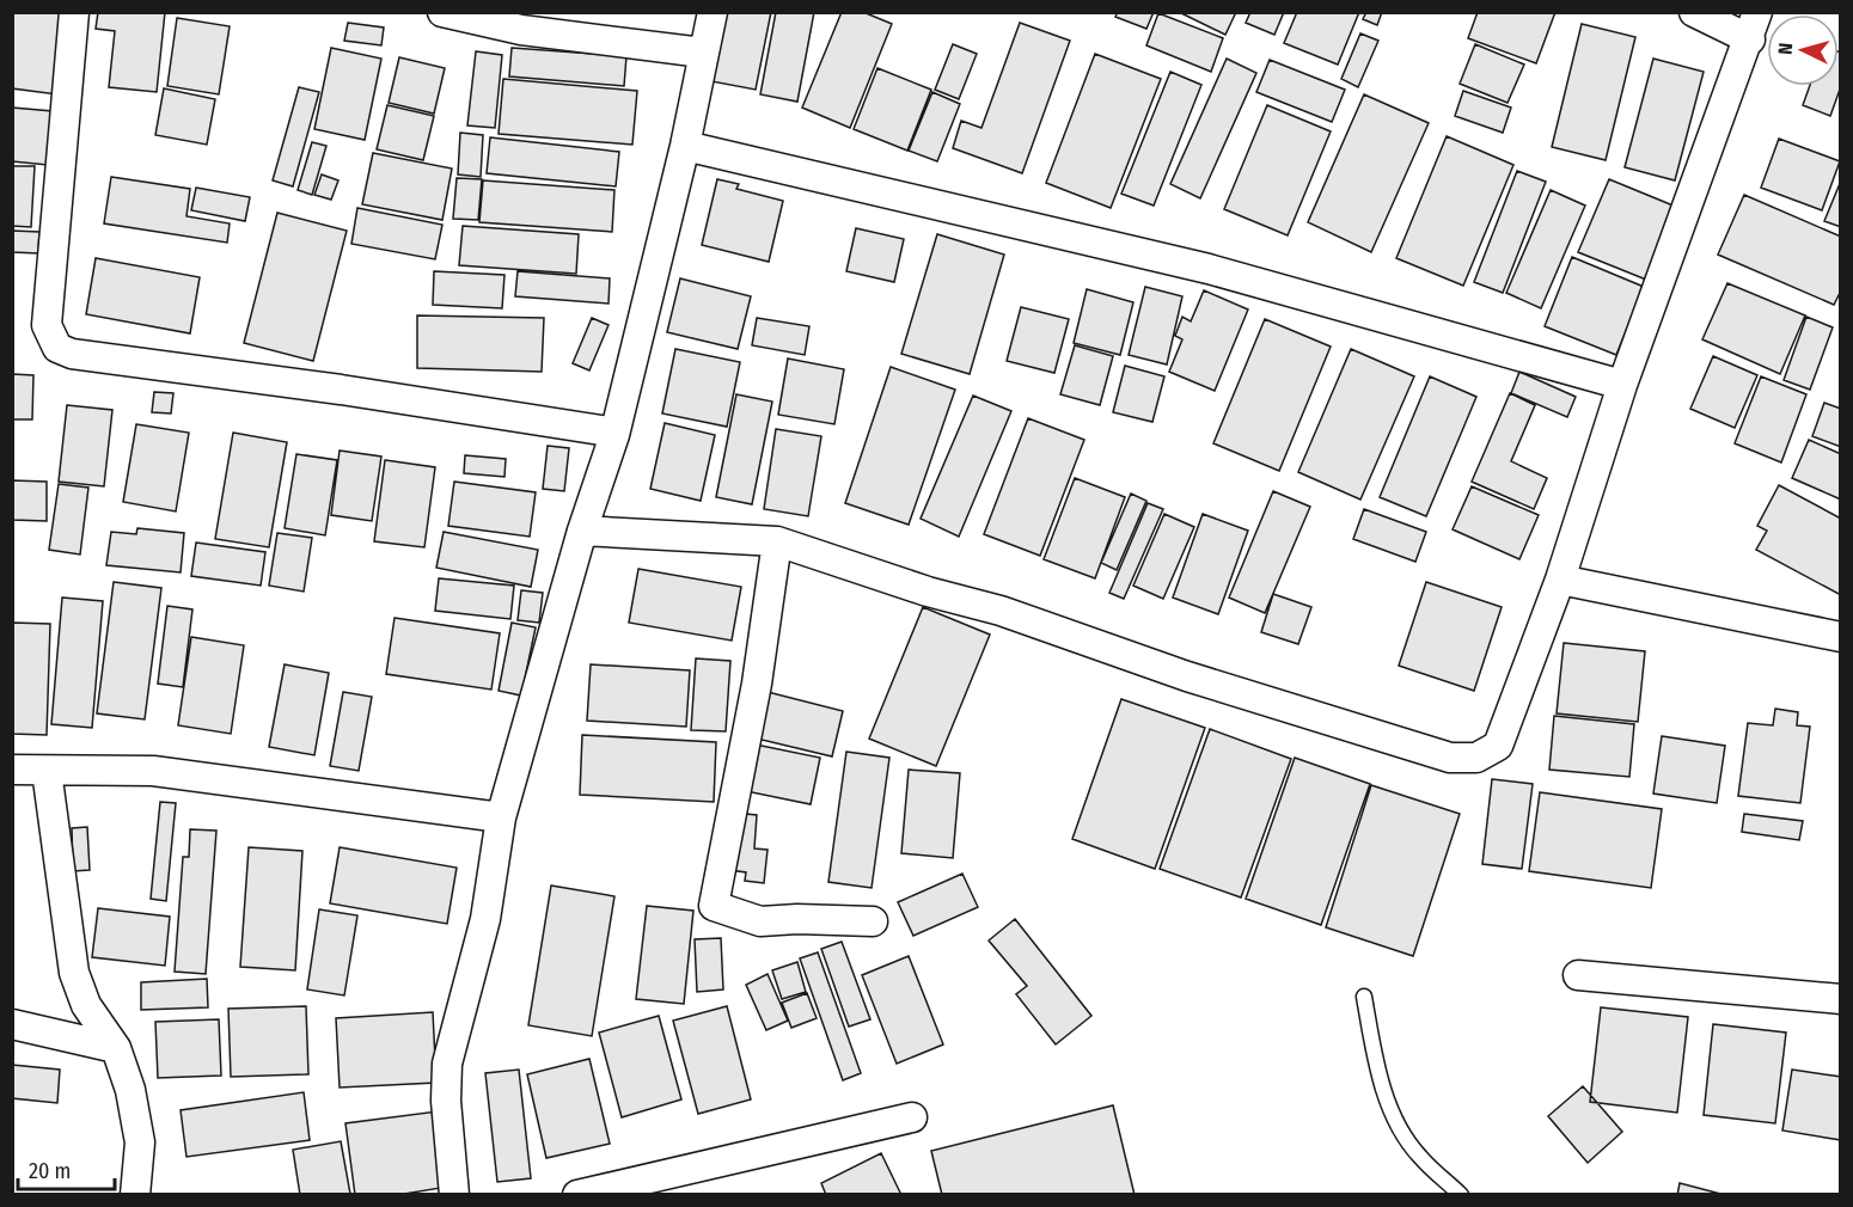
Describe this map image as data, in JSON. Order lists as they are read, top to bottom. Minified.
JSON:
{"scale_bar":"20 m","north":"left"}
